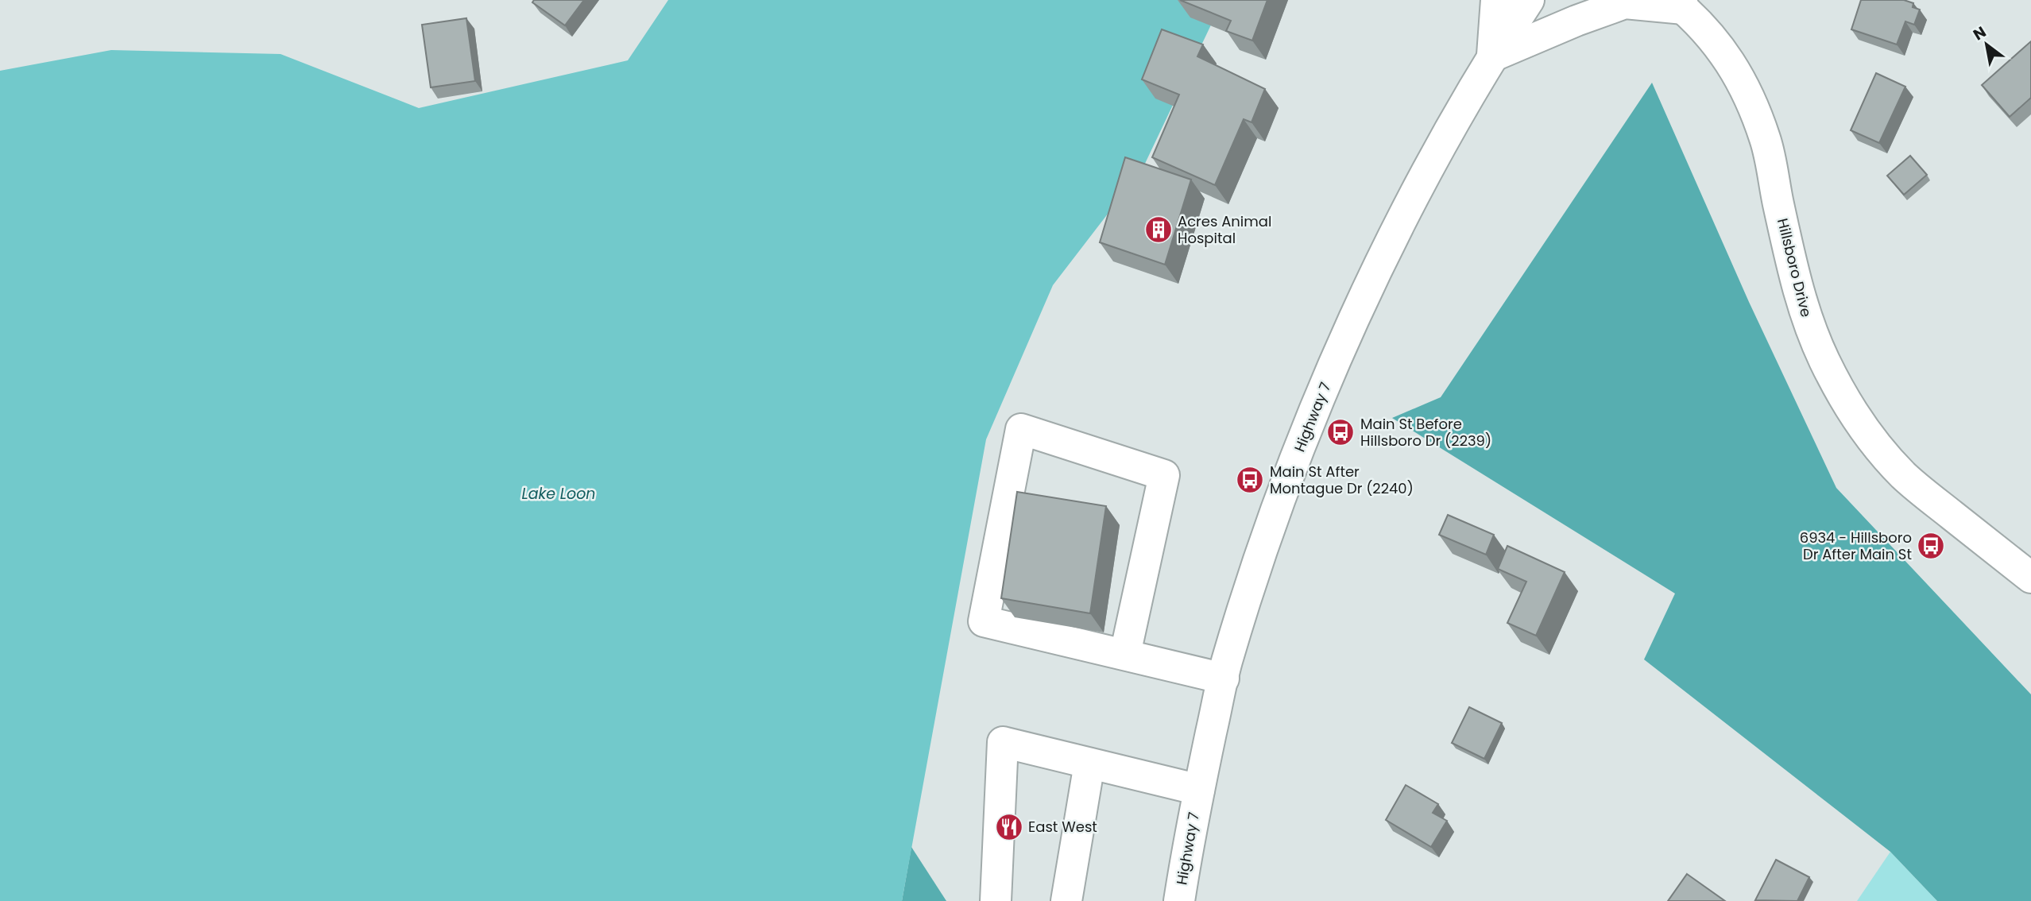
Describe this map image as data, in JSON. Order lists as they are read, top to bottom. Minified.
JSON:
{"streets":{"main road":["Hillsboro Drive","Highway 7"]},"water":["Lake Loon"],"places":{"building":["Acres Animal Hospital"],"bus stop":["Main St Before Hillsboro Dr (2239)","Main St After Montague Dr (2240)","6934 - Hillsboro Dr After Main St"],"restaurant":["East West"]},"north":"top left"}
